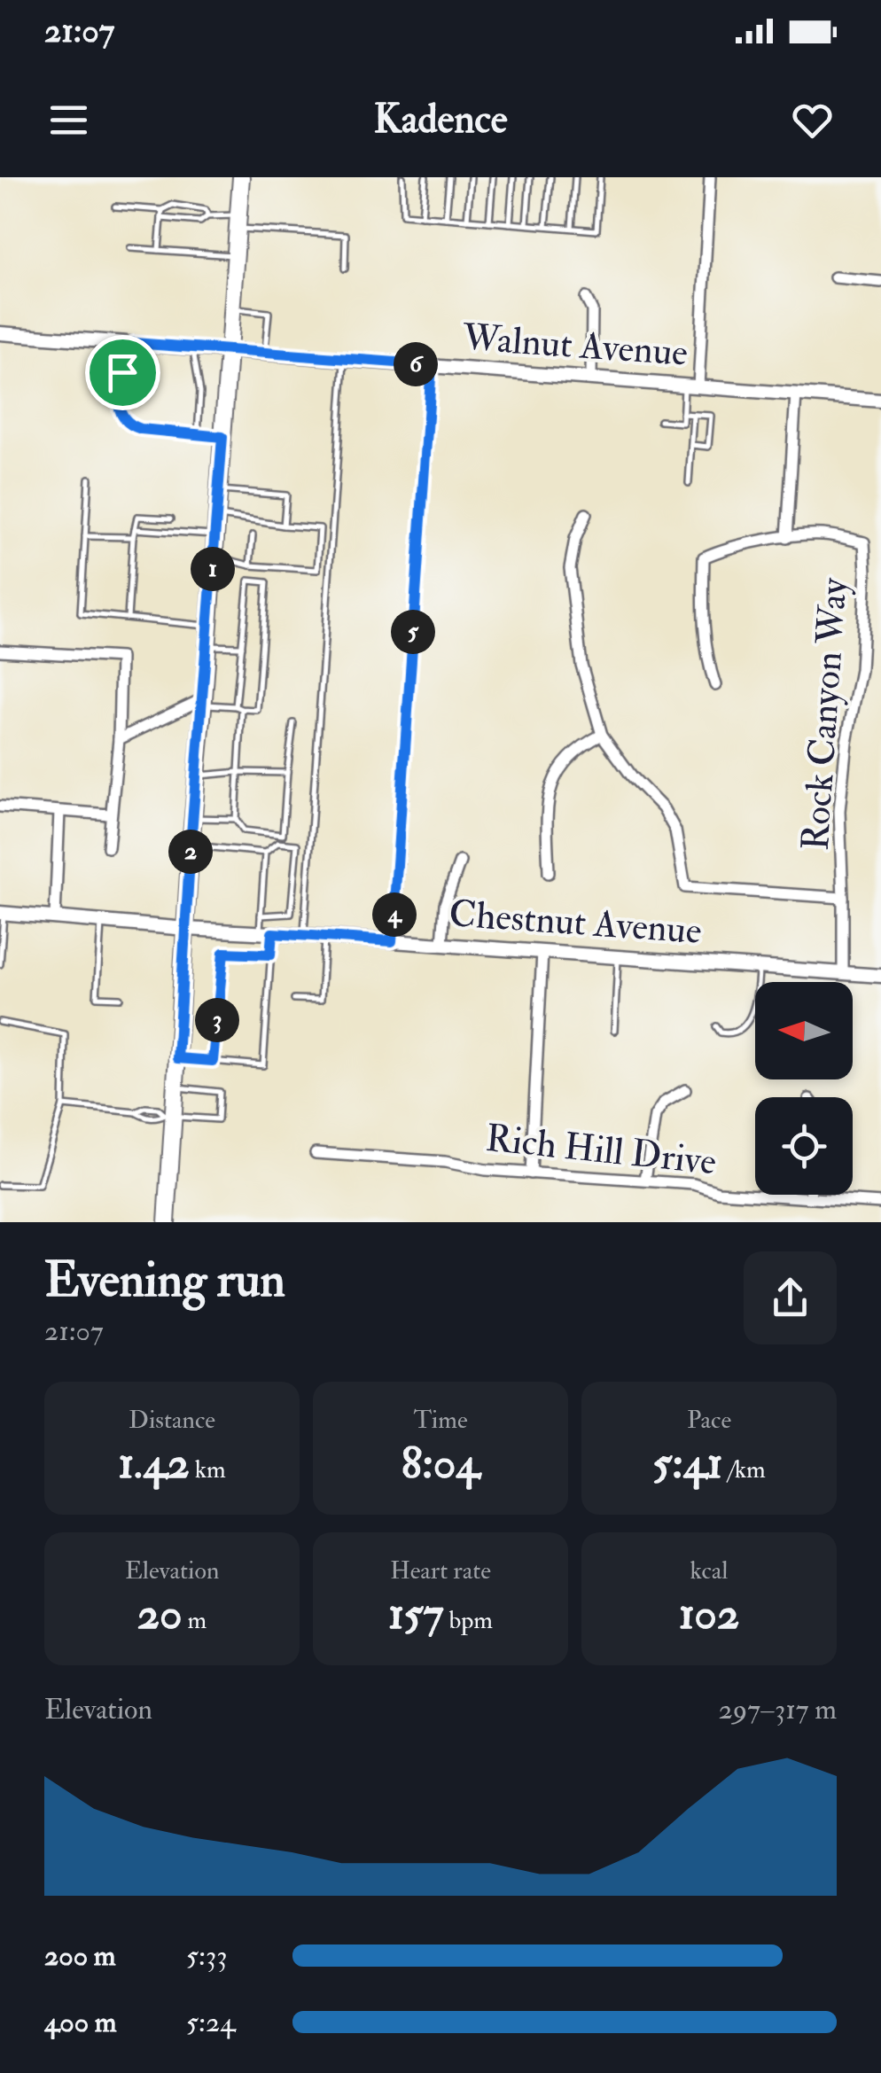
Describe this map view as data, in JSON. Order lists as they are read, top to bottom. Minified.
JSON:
{"streets":{"street":["Walnut Avenue","Rock Canyon Way","Chestnut Avenue","Rich Hill Drive"]},"crossings":[["Rock Canyon Way","Chestnut Avenue"]],"north":"left","page":{"status":"21:07","header":"Kadence","pins":["6","1","5","2","4","3"],"heading":["Evening run","21:07"],"stats":[["Distance","1.42 km"],["Time","8:04"],["Pace","5:41 /km"],["Elevation","20 m"],["Heart rate","157 bpm"],["kcal","102"]],"chart":["Elevation","297–317 m"],"list":[{"name":"200 m","note":"5:33"},{"name":"400 m","note":"5:24"}]}}
